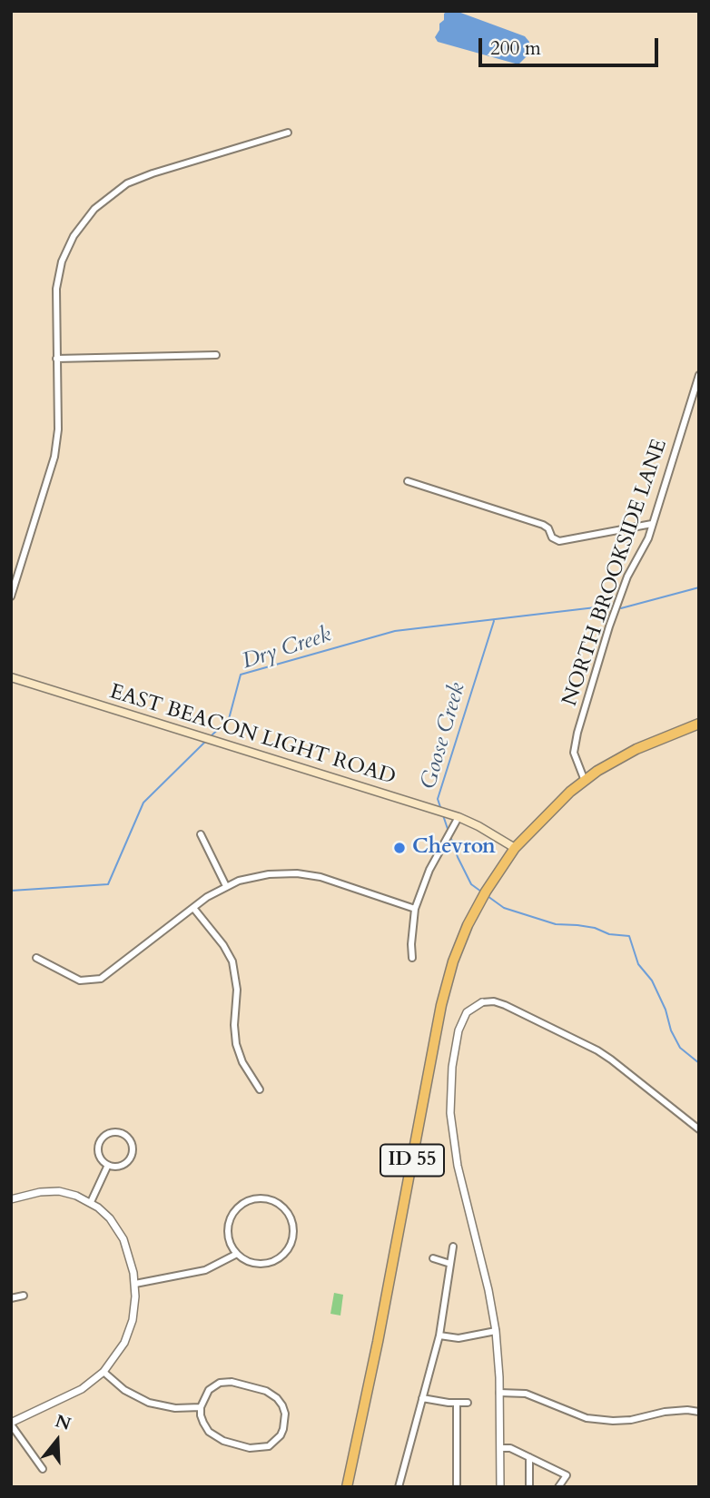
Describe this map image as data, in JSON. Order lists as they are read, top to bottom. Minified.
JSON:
{"streets":{"highway":["ID 55"],"main road":["EAST BEACON LIGHT ROAD"],"street":["NORTH BROOKSIDE LANE"]},"crossings":[["NORTH BROOKSIDE LANE","ID 55"],["EAST BEACON LIGHT ROAD","ID 55"]],"water":["Dry Creek","Goose Creek"],"places":["Chevron"],"scale_bar":"200 m","north":"top"}
